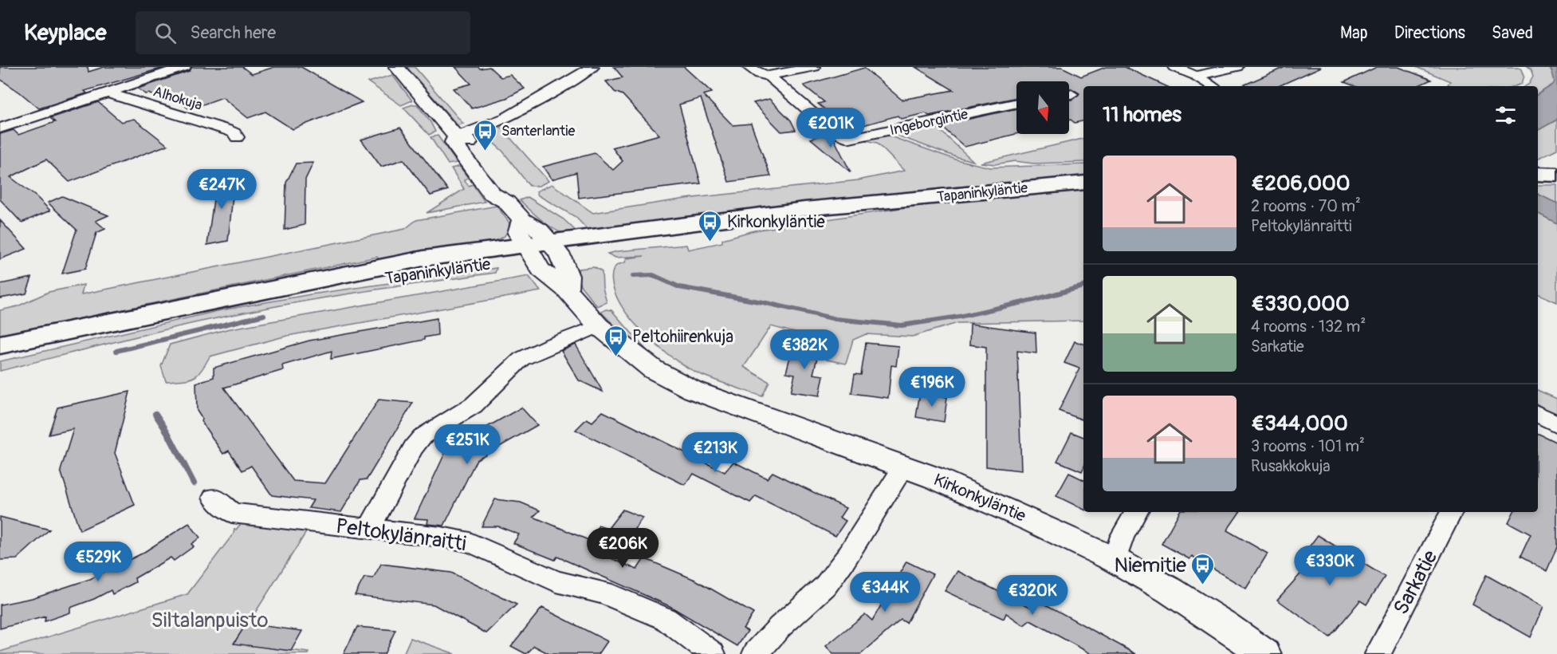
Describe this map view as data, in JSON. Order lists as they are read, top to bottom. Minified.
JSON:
{"streets":{"main road":["Tapaninkyläntie"],"street":["Alhokuja","Ingeborgintie","Kirkonkyläntie","Peltokylänraitti","Sarkatie"]},"crossings":[["Tapaninkyläntie","Kirkonkyläntie"]],"parks":["Siltalanpuisto"],"places":{"bus stop":["Santerlantie","Kirkonkyläntie","Peltohiirenkuja","Niemitie"]},"north":"bottom","page":{"header":"Keyplace","search":"Search here","nav":["Map","Directions","Saved"],"heading":"11 homes","price":["€201K","€247K","€382K","€196K","€251K","€213K","€206K","€529K","€330K","€344K","€320K"],"list":[{"name":"€206,000","note":"2 rooms · 70 m² · Peltokylänraitti"},{"name":"€330,000","note":"4 rooms · 132 m² · Sarkatie"},{"name":"€344,000","note":"3 rooms · 101 m² · Rusakkokuja"}]}}
